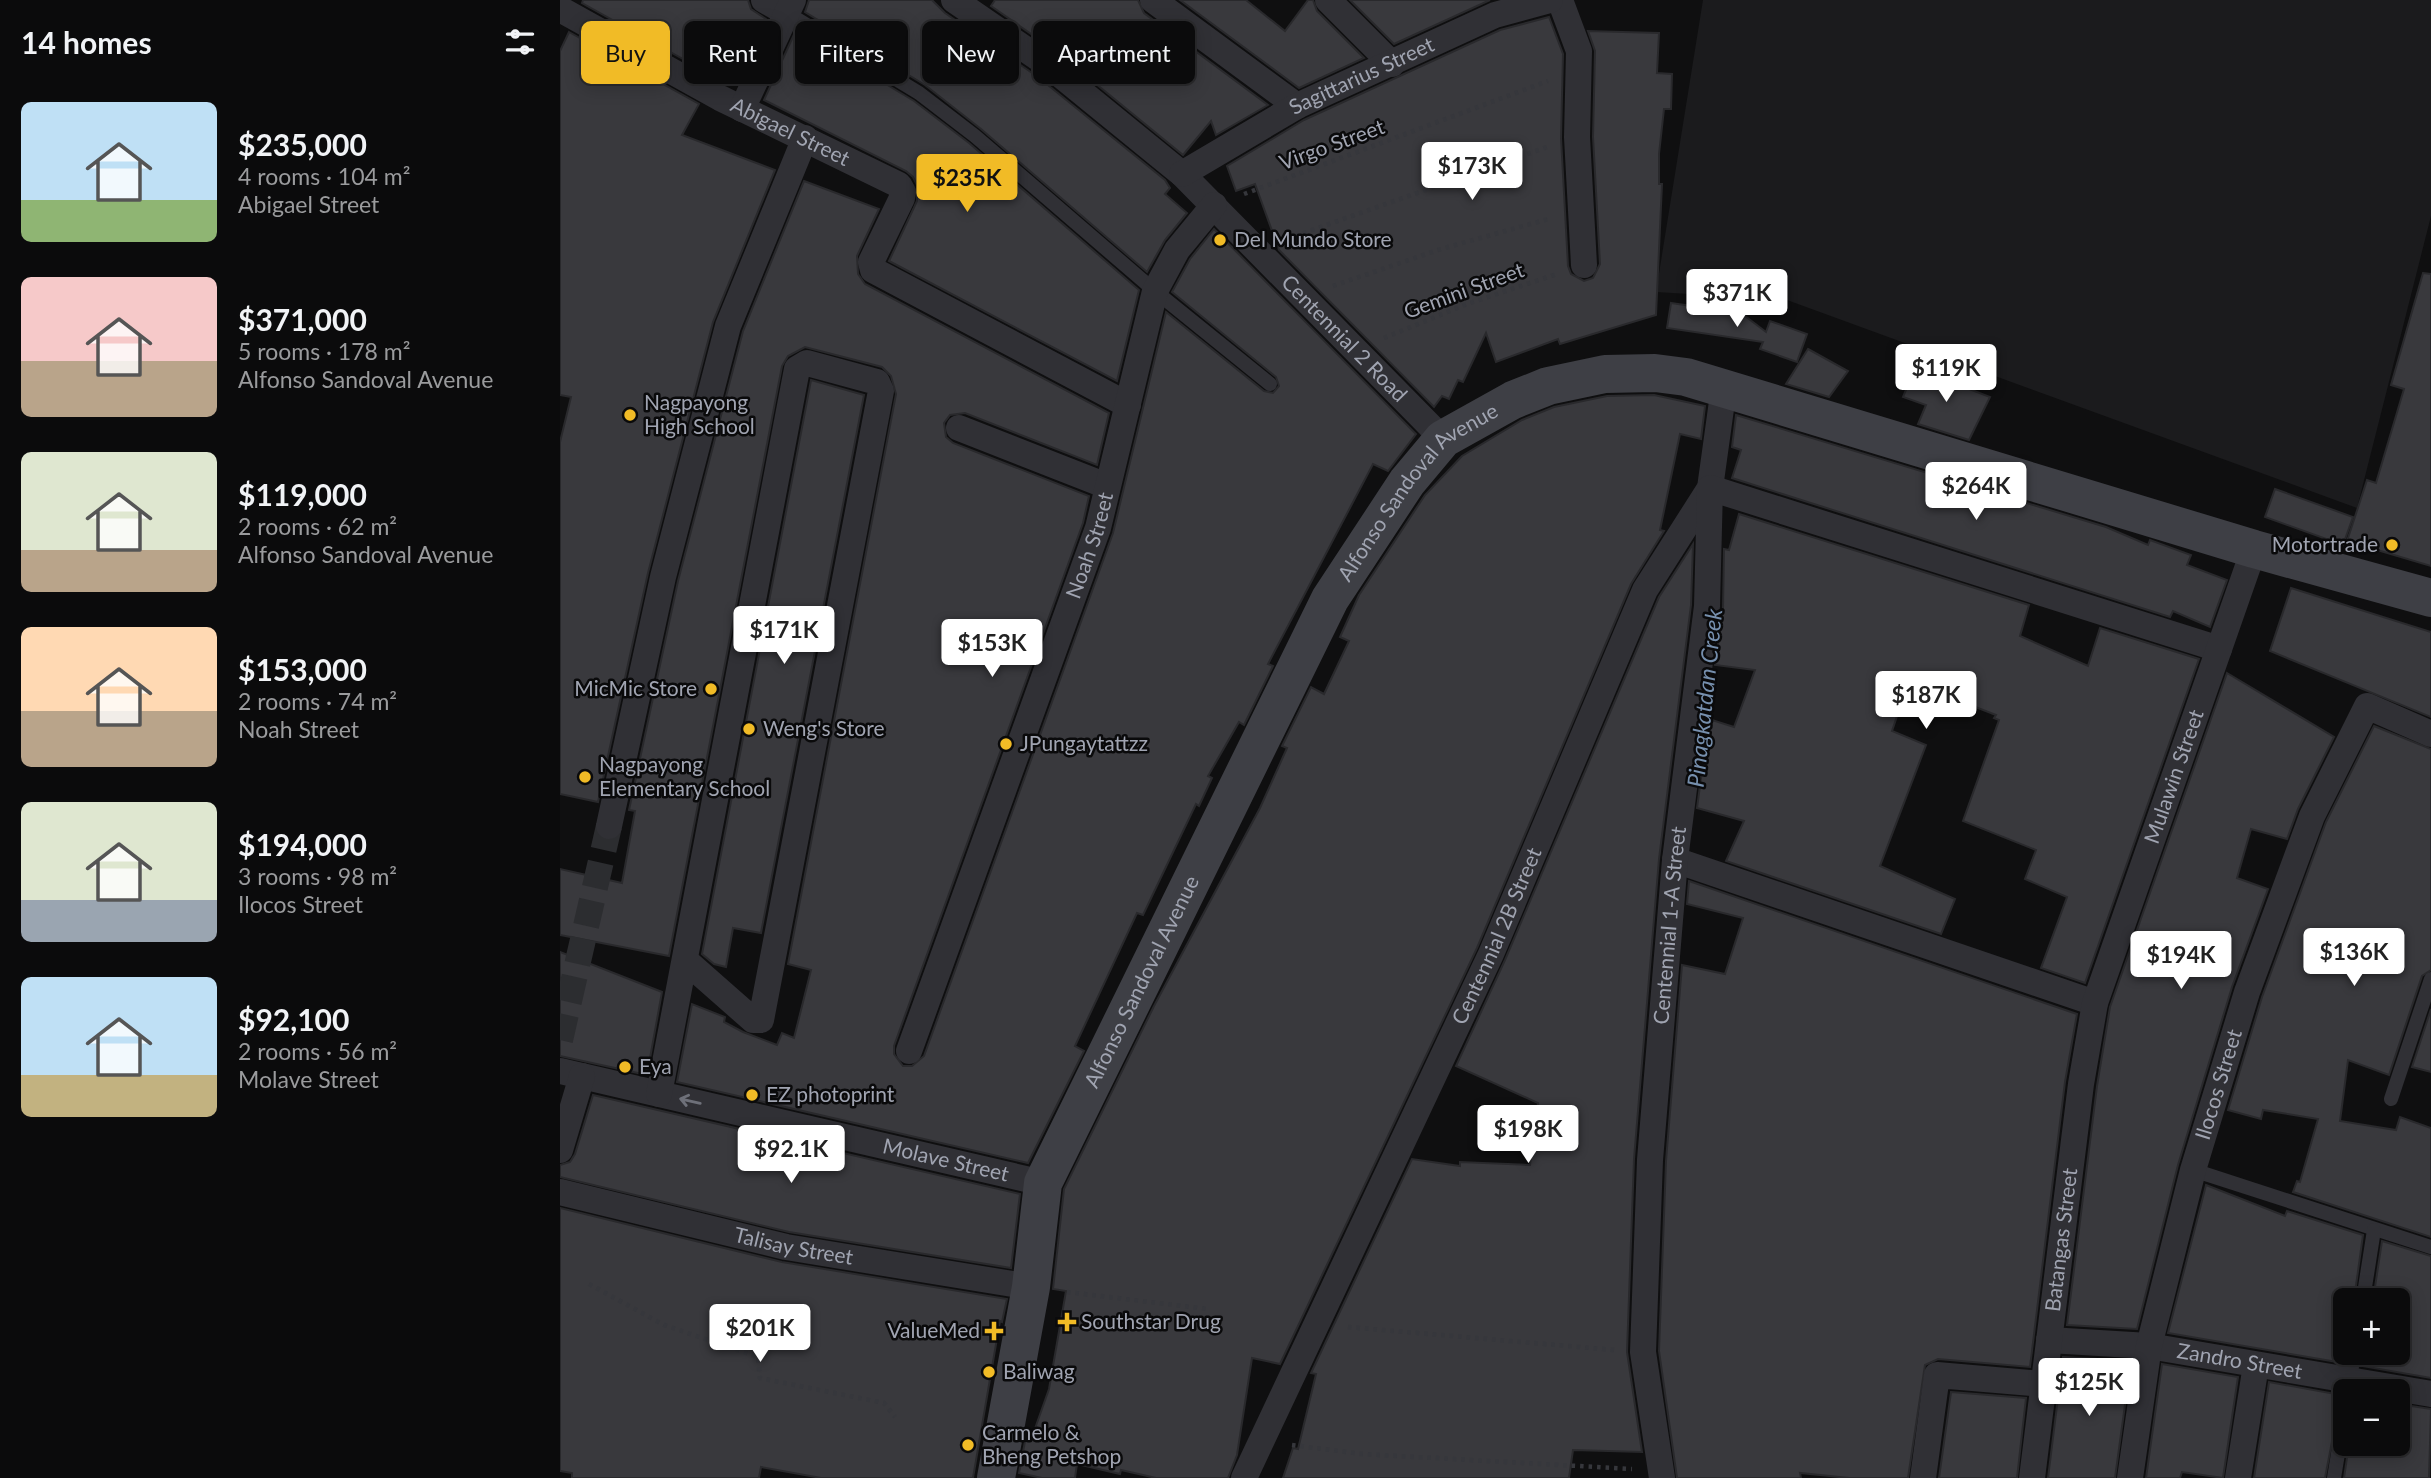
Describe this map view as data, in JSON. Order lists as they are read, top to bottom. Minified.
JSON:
{"streets":{"main road":["Alfonso Sandoval Avenue"],"street":["Sagittarius Street","Abigael Street","Centennial 2 Road","Noah Street","Mulawin Street","Centennial 1-A Street","Centennial 2B Street","Ilocos Street","Molave Street","Batangas Street","Talisay Street","Zandro Street"],"path":["Virgo Street","Gemini Street"]},"crossings":[["Sagittarius Street","Centennial 2 Road"],["Abigael Street","Noah Street"],["Virgo Street","Centennial 2 Road"],["Virgo Street","Noah Street"],["Gemini Street","Centennial 2 Road"],["Centennial 2 Road","Alfonso Sandoval Avenue"],["Centennial 2 Road","Noah Street"],["Alfonso Sandoval Avenue","Mulawin Street"],["Alfonso Sandoval Avenue","Centennial 2B Street"],["Alfonso Sandoval Avenue","Molave Street"],["Alfonso Sandoval Avenue","Talisay Street"],["Mulawin Street","Batangas Street"],["Centennial 1-A Street","Centennial 2B Street"],["Ilocos Street","Zandro Street"],["Batangas Street","Zandro Street"]],"one_way":["Molave Street"],"water":["Pinagkatdan Creek"],"places":{"other":["Del Mundo Store","Nagpayong High School","Motortrade","MicMic Store","Weng's Store","JPungaytattzz","Nagpayong Elementary School","Eya","EZ photoprint","Baliwag","Carmelo & Bheng Petshop"],"health":["Southstar Drug","ValueMed"]},"page":{"heading":"14 homes","chip":["Buy","Rent","Filters","New","Apartment"],"list":[{"name":"$235,000","note":"4 rooms · 104 m² · Abigael Street"},{"name":"$371,000","note":"5 rooms · 178 m² · Alfonso Sandoval Avenue"},{"name":"$119,000","note":"2 rooms · 62 m² · Alfonso Sandoval Avenue"},{"name":"$153,000","note":"2 rooms · 74 m² · Noah Street"},{"name":"$194,000","note":"3 rooms · 98 m² · Ilocos Street"},{"name":"$92,100","note":"2 rooms · 56 m² · Molave Street"}],"price":["$173K","$235K","$371K","$119K","$264K","$171K","$153K","$187K","$136K","$194K","$198K","$92.1K","$201K","$125K"],"map_buttons":["+","−"]}}
